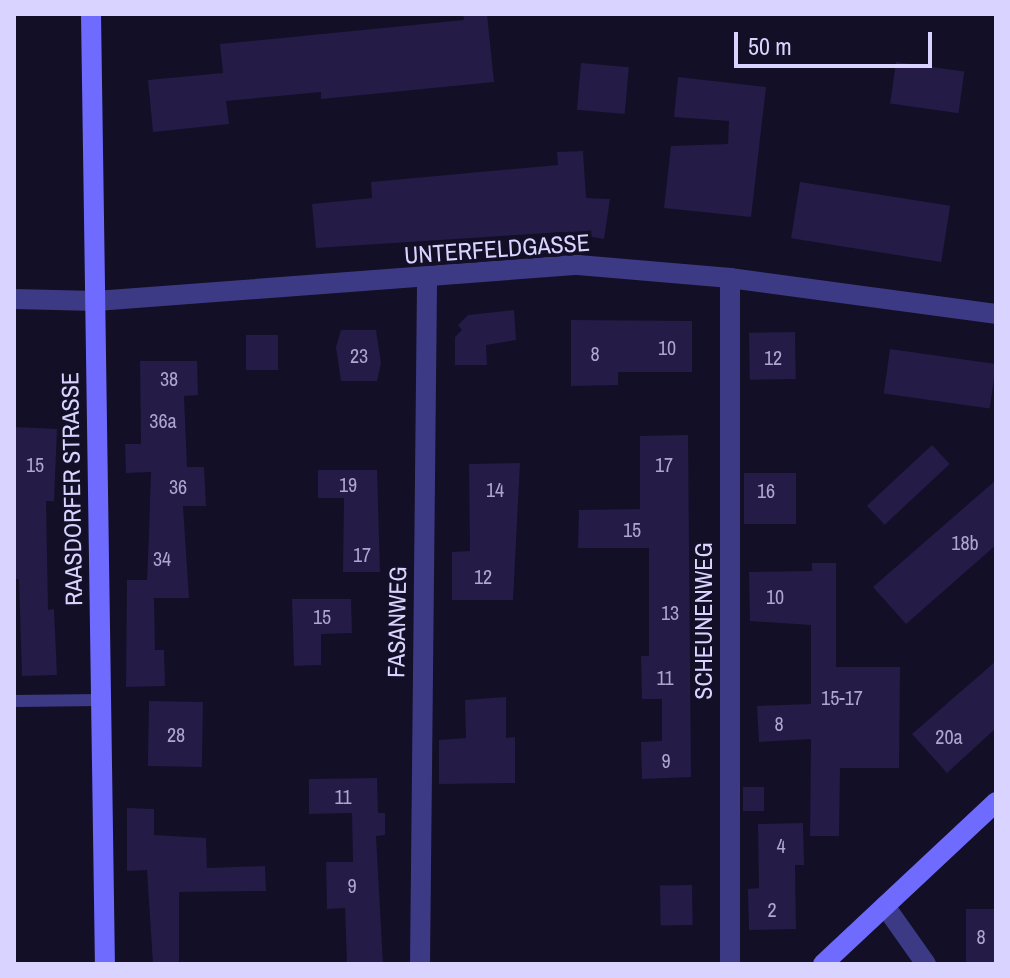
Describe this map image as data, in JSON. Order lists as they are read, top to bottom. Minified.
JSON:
{"streets":{"street":["UNTERFELDGASSE","RAASDORFER STRASSE","SCHEUNENWEG","FASANWEG"]},"crossings":[["UNTERFELDGASSE","RAASDORFER STRASSE"],["UNTERFELDGASSE","SCHEUNENWEG"],["UNTERFELDGASSE","FASANWEG"]],"house_numbers":["10","8","23","12","38","36a","15","17","19","36","14","16","15","18b","17","34","12","10","13","15","11","15-17","8","28","20a","9","11","4","9","2","8"],"scale_bar":"50 m"}
